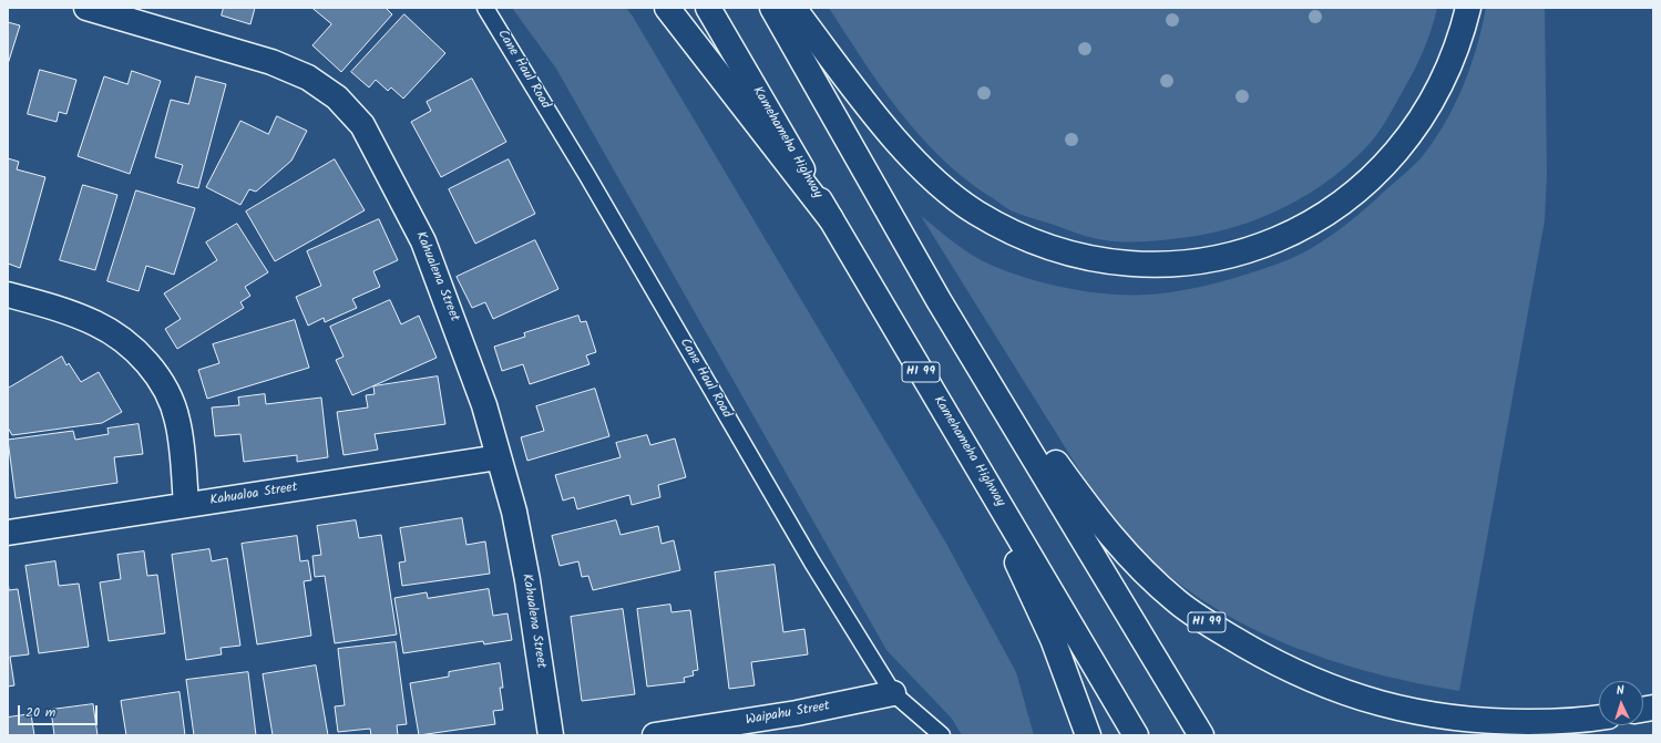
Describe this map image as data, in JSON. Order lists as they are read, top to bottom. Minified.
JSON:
{"streets":{"main road":["Kamehameha Highway","Kahualena Street","HI 99","Kahualoa Street","Waipahu Street"],"lane":["Cane Haul Road"]},"crossings":[["Cane Haul Road","Waipahu Street"],["Kahualena Street","Kahualoa Street"]],"scale_bar":"20 m","north":"top"}
